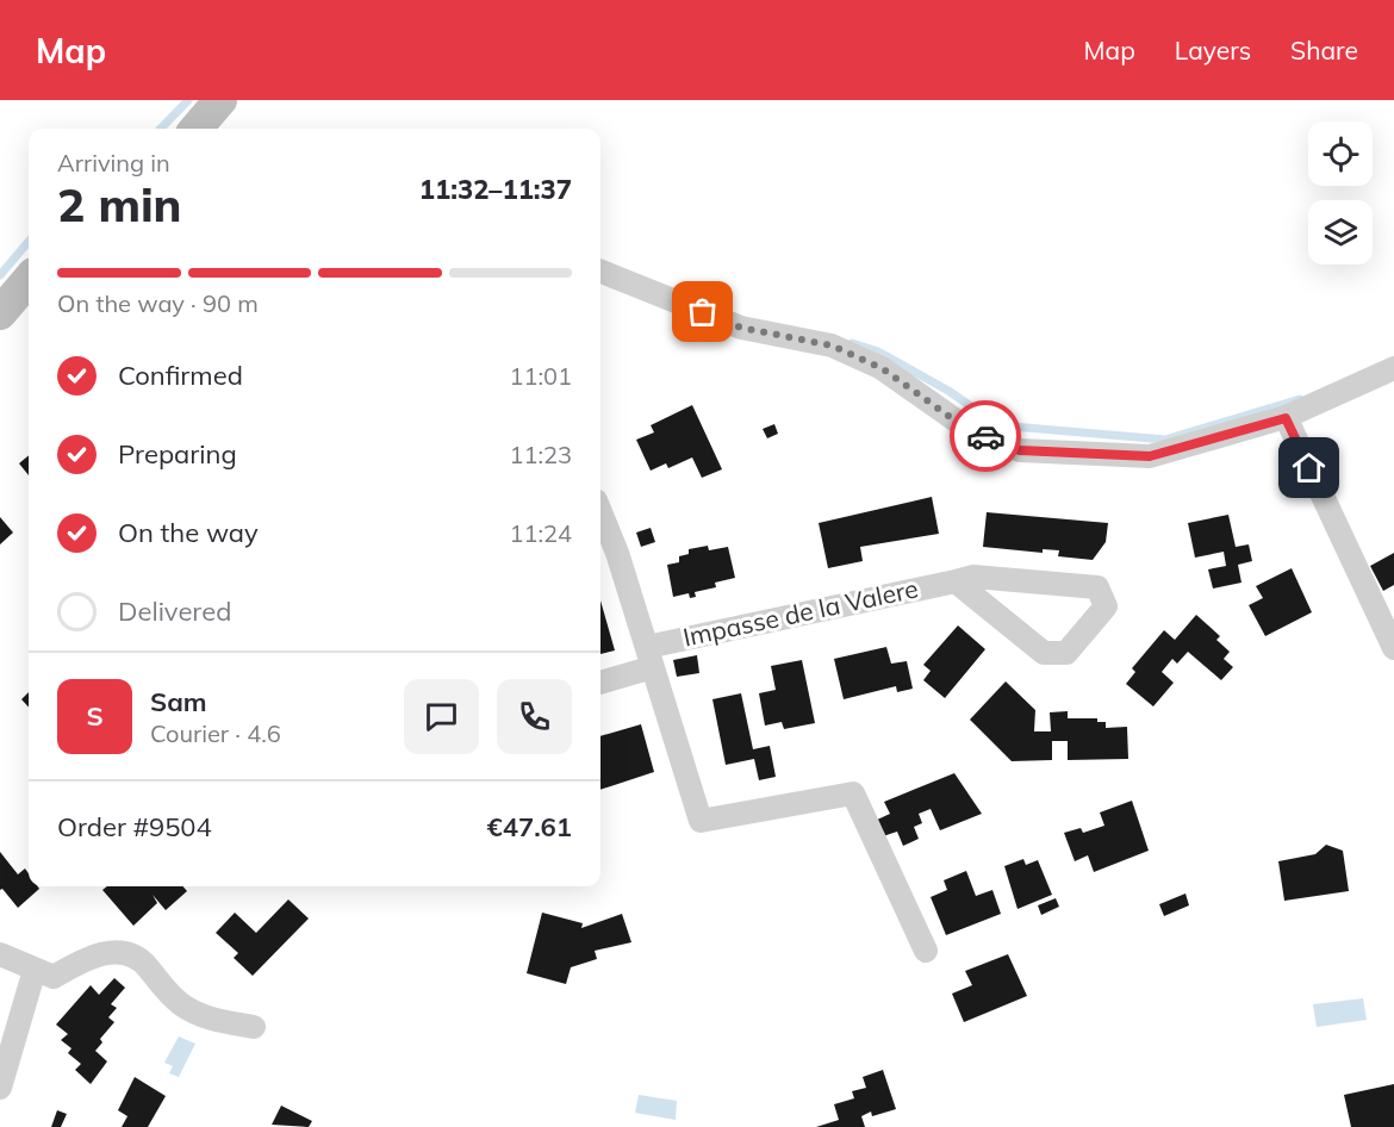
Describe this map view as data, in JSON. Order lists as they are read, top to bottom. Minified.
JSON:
{"streets":{"street":["Impasse de la Valere"]},"page":{"header":"Map","nav":["Map","Layers","Share"],"heading":["2 min","Arriving in","11:32–11:37"],"panel":["Sam","Courier · 4.6","Order #9504","€47.61"],"bar":"On the way · 90 m","list":[["Confirmed","11:01"],["Preparing","11:23"],["On the way","11:24"],"Delivered"],"round":"S"}}
